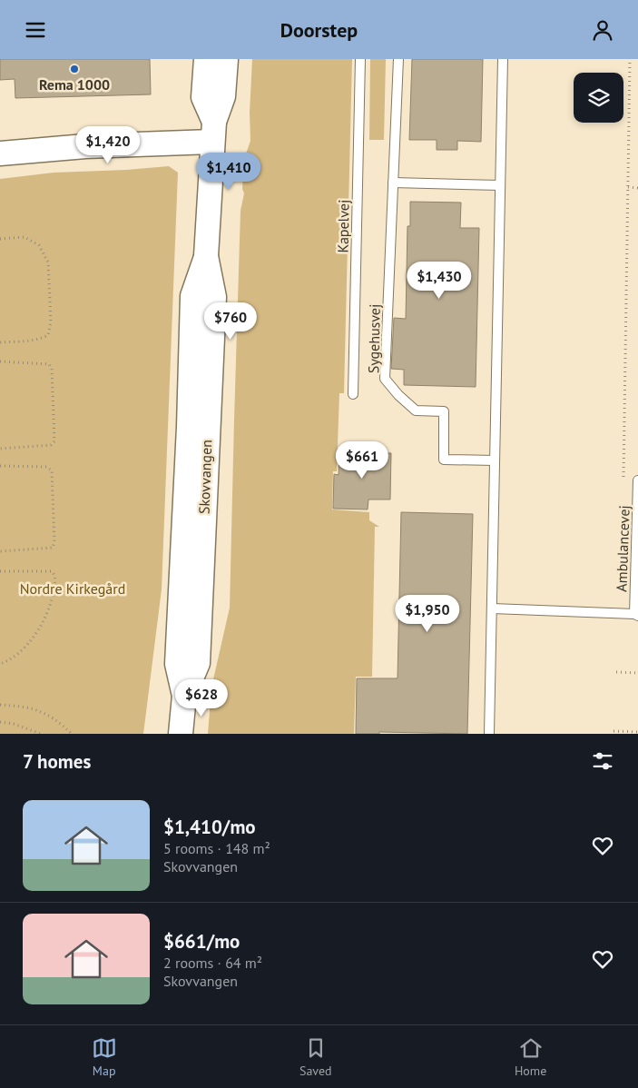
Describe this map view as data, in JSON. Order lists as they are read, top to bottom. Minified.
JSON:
{"streets":{"street":["Skovvangen"],"lane":["Kapelvej","Sygehusvej","Ambulancevej"]},"parks":["Nordre Kirkegård"],"places":["Rema 1000"],"page":{"header":"Doorstep","price":["$1,420","$1,410","$1,430","$760","$661","$1,950","$628"],"heading":"7 homes","list":[{"name":"$1,410/mo","note":"5 rooms · 148 m² · Skovvangen"},{"name":"$661/mo","note":"2 rooms · 64 m² · Skovvangen"}],"tabs":["Map","Saved","Home"]}}
